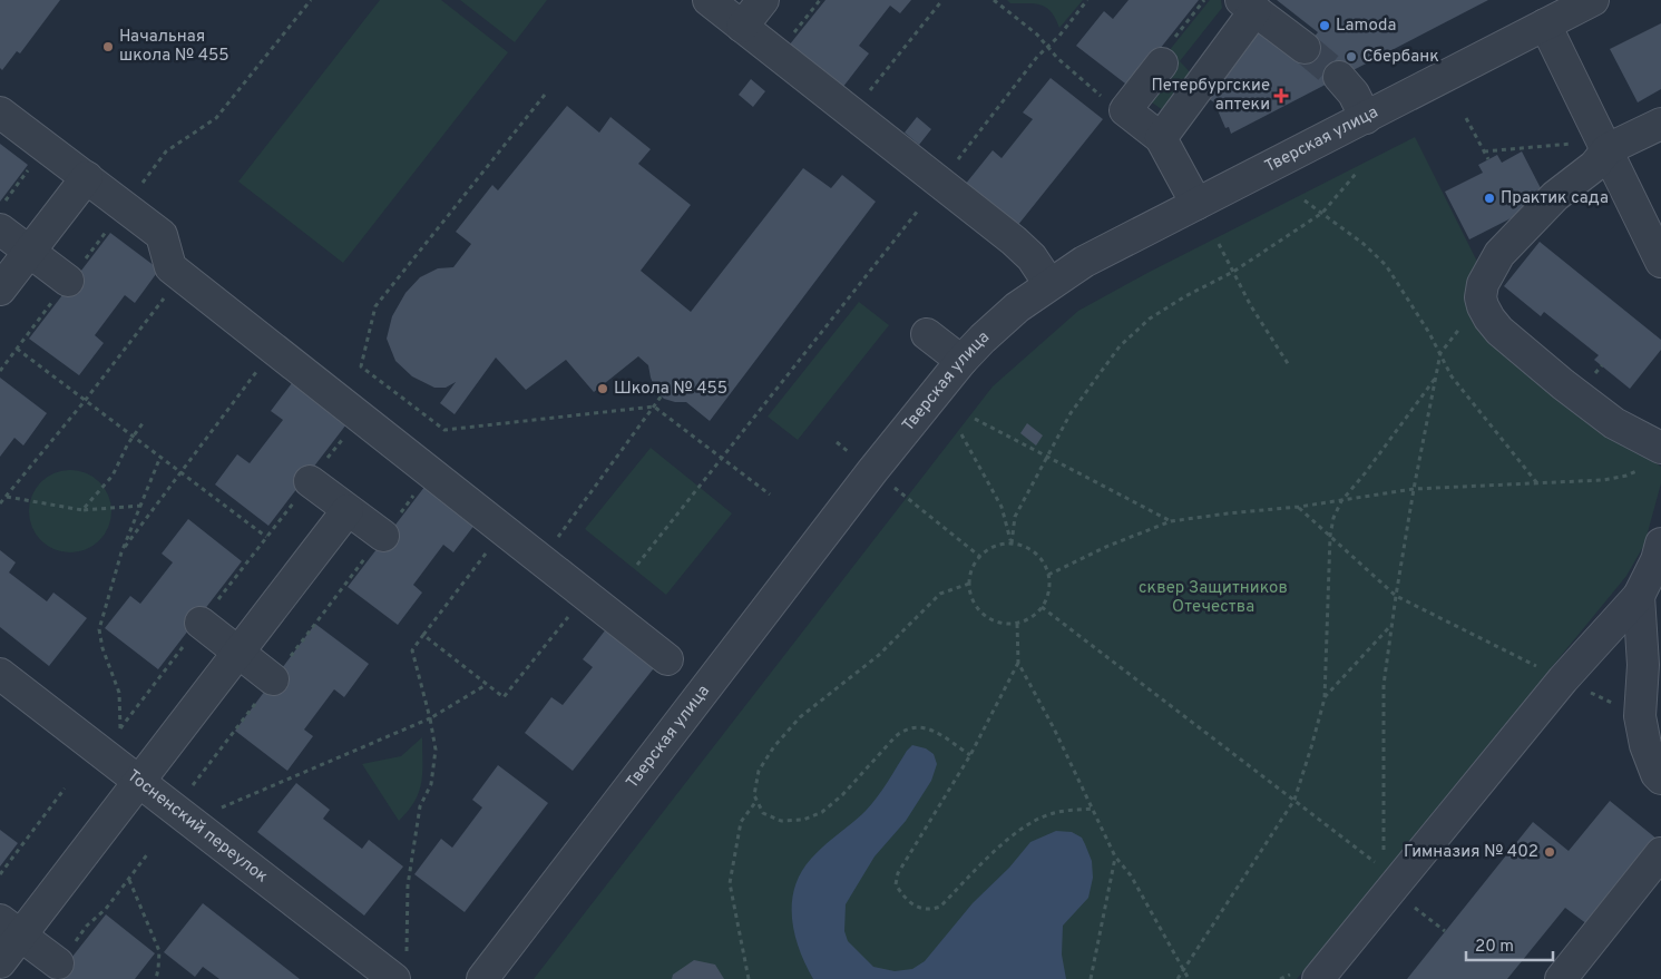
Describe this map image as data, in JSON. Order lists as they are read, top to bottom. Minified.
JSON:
{"streets":{"street":["Тверская улица","Тосненский переулок"]},"parks":["сквер Защитников Отечества"],"places":{"other":["Lamoda","Начальная школа № 455","Сбербанк","Практик сада","Школа № 455","Гимназия № 402"],"health":["Петербургские аптеки"]},"scale_bar":"20 m"}
